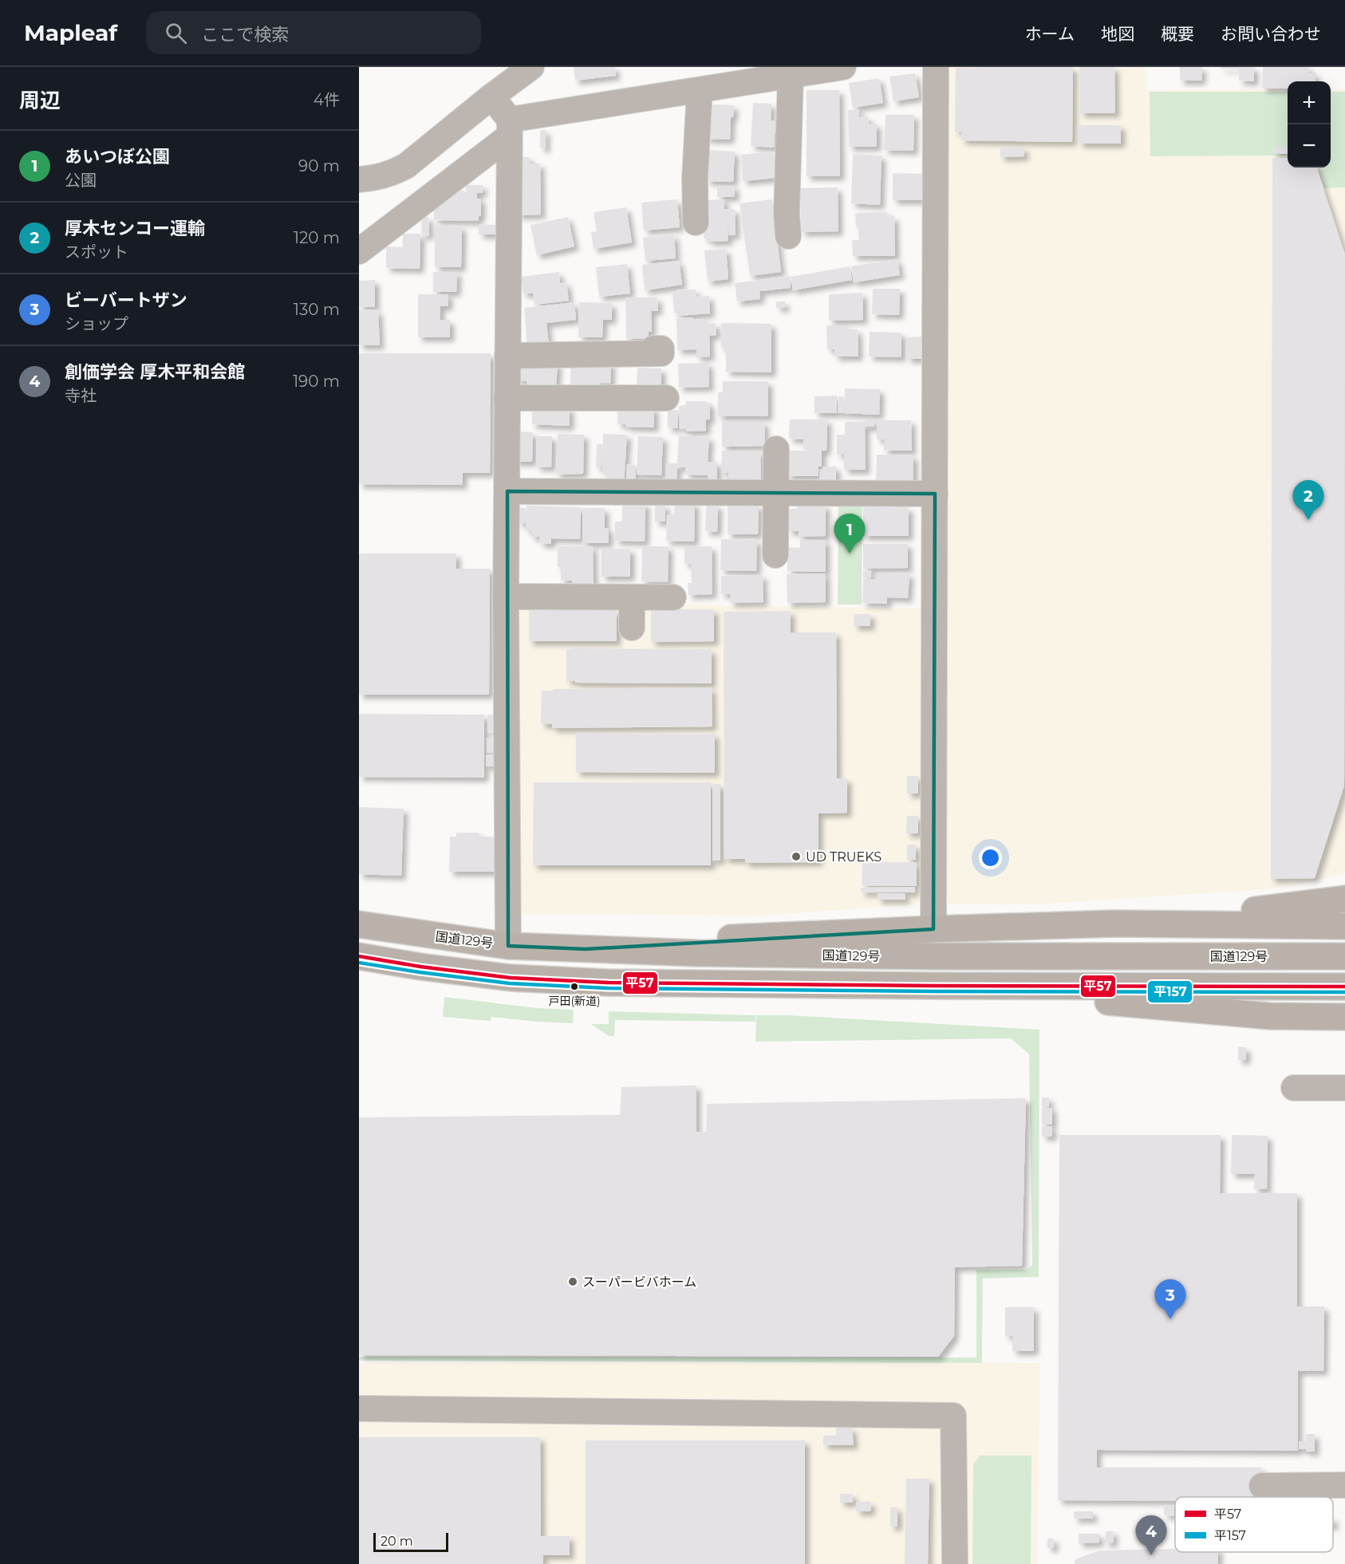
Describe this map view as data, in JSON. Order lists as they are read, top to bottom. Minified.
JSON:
{"streets":{"highway":["国道129号"]},"places":["UD TRUEKS","戸田(新道)","スーパービバホーム"],"lines":["transit line 平57","transit line 平157"],"legend":["平57","平157"],"scale_bar":"20 m","page":{"header":"Mapleaf","search":"ここで検索","nav":["ホーム","地図","概要","お問い合わせ"],"heading":["周辺","4件"],"map_buttons":["+","−"],"list":[{"mark":"1","name":"あいつぼ公園","note":"公園","value":"90 m"},{"mark":"2","name":"厚木センコー運輸","note":"スポット","value":"120 m"},{"mark":"3","name":"ビーバートザン","note":"ショップ","value":"130 m"},{"mark":"4","name":"創価学会 厚木平和会館","note":"寺社","value":"190 m"}],"pins":["2","1","3","4"],"scale":"20 m"}}
